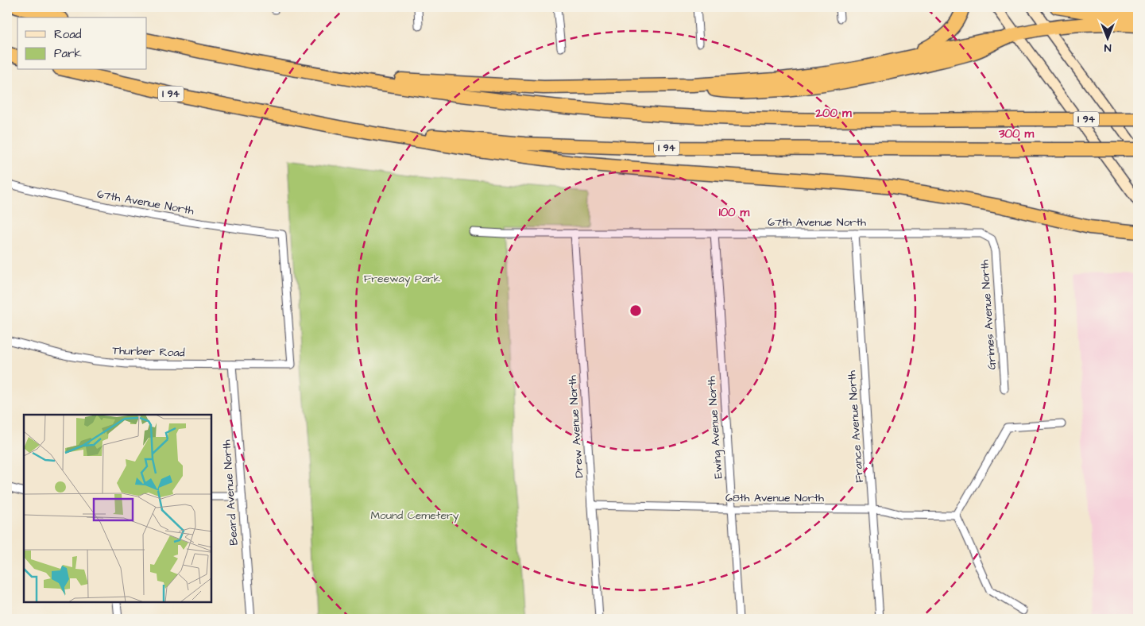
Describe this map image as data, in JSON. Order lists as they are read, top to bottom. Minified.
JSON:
{"streets":{"highway":["I 94"],"street":["67th Avenue North","Grimes Avenue North","Thurber Road","Drew Avenue North","France Avenue North","Ewing Avenue North","Beard Avenue North","68th Avenue North"]},"crossings":[["67th Avenue North","Grimes Avenue North"],["67th Avenue North","Thurber Road"],["67th Avenue North","Drew Avenue North"],["67th Avenue North","France Avenue North"],["67th Avenue North","Ewing Avenue North"],["Thurber Road","Beard Avenue North"],["Drew Avenue North","68th Avenue North"],["France Avenue North","68th Avenue North"],["Ewing Avenue North","68th Avenue North"]],"parks":["Freeway Park","Mound Cemetery"],"legend":["Road","Park"],"north":"bottom","rings":["200 m","300 m","100 m"]}
